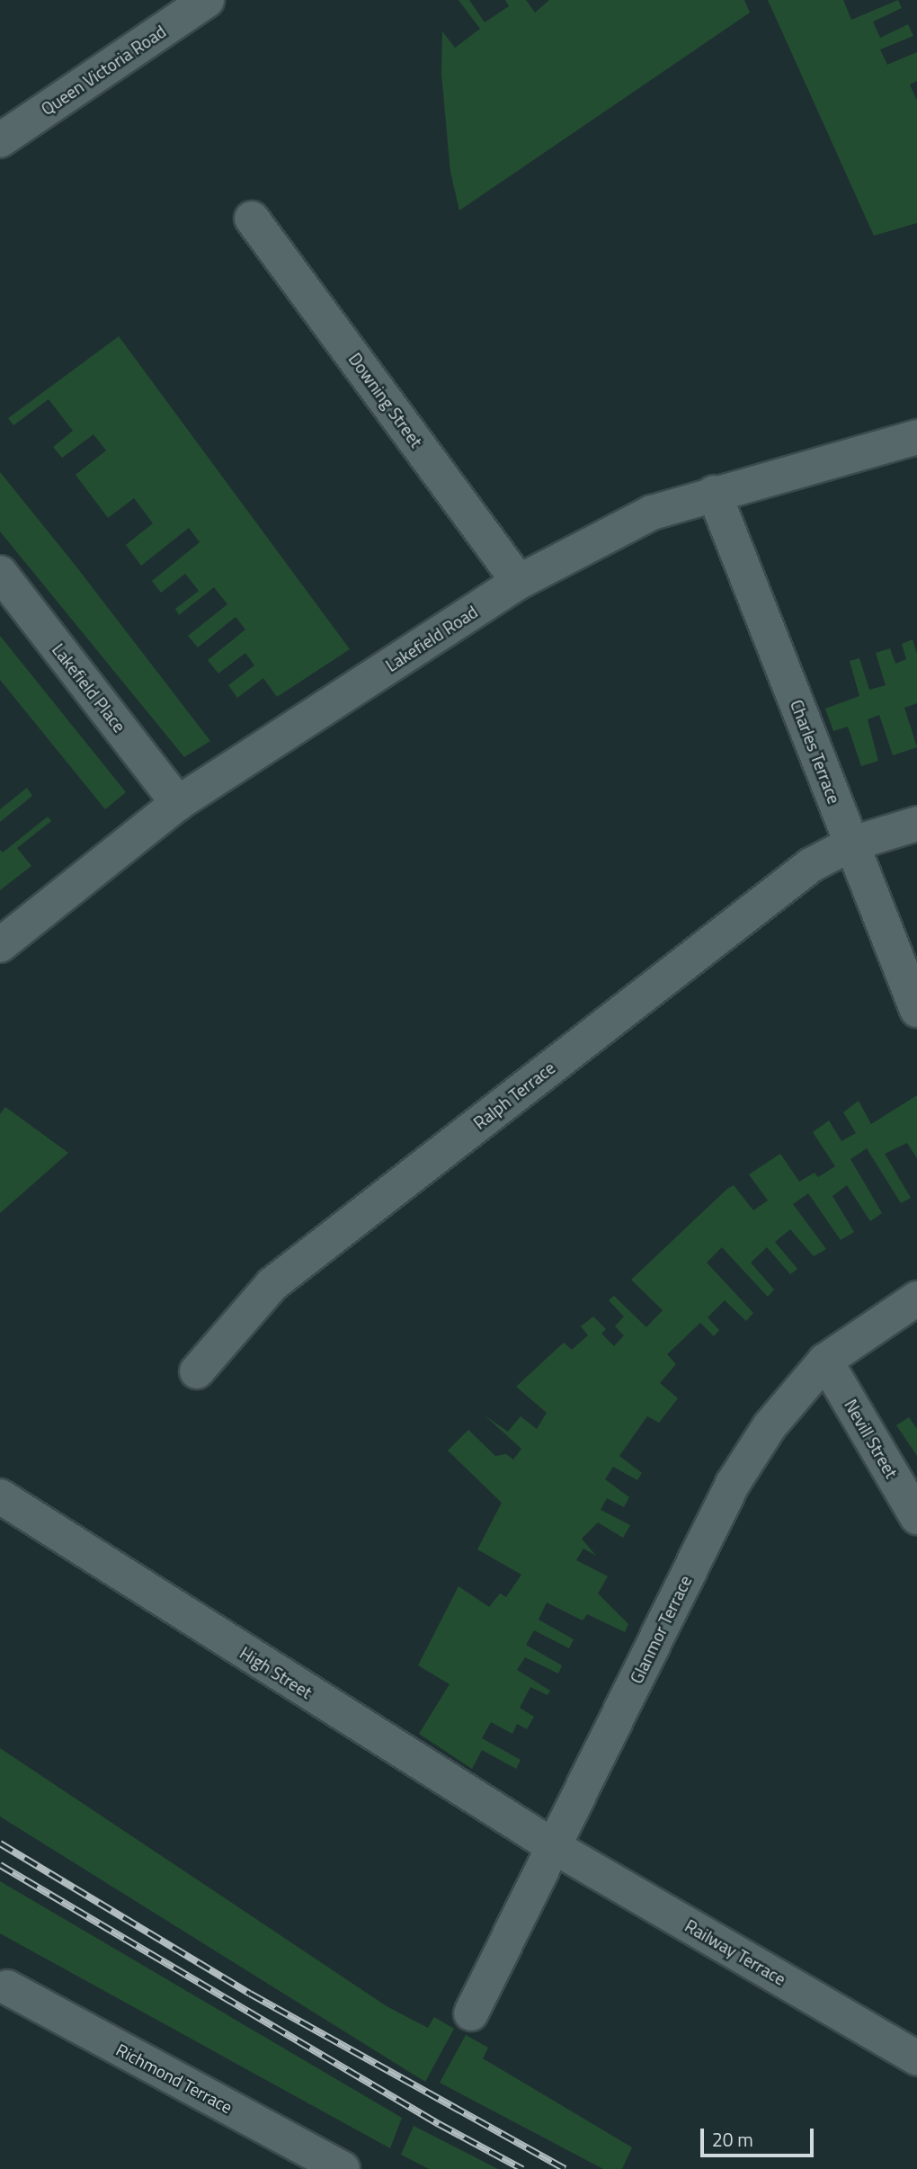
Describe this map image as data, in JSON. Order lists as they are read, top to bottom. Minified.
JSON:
{"streets":{"street":["Queen Victoria Road","Downing Street","Lakefield Road","Lakefield Place","Charles Terrace","Ralph Terrace","Nevill Street","Glanmor Terrace","High Street","Railway Terrace","Richmond Terrace"]},"crossings":[["Downing Street","Lakefield Road"],["Lakefield Road","Lakefield Place"],["Lakefield Road","Charles Terrace"],["Charles Terrace","Ralph Terrace"],["Nevill Street","Glanmor Terrace"],["Glanmor Terrace","High Street"],["Glanmor Terrace","Railway Terrace"],["High Street","Railway Terrace"]],"scale_bar":"20 m"}
